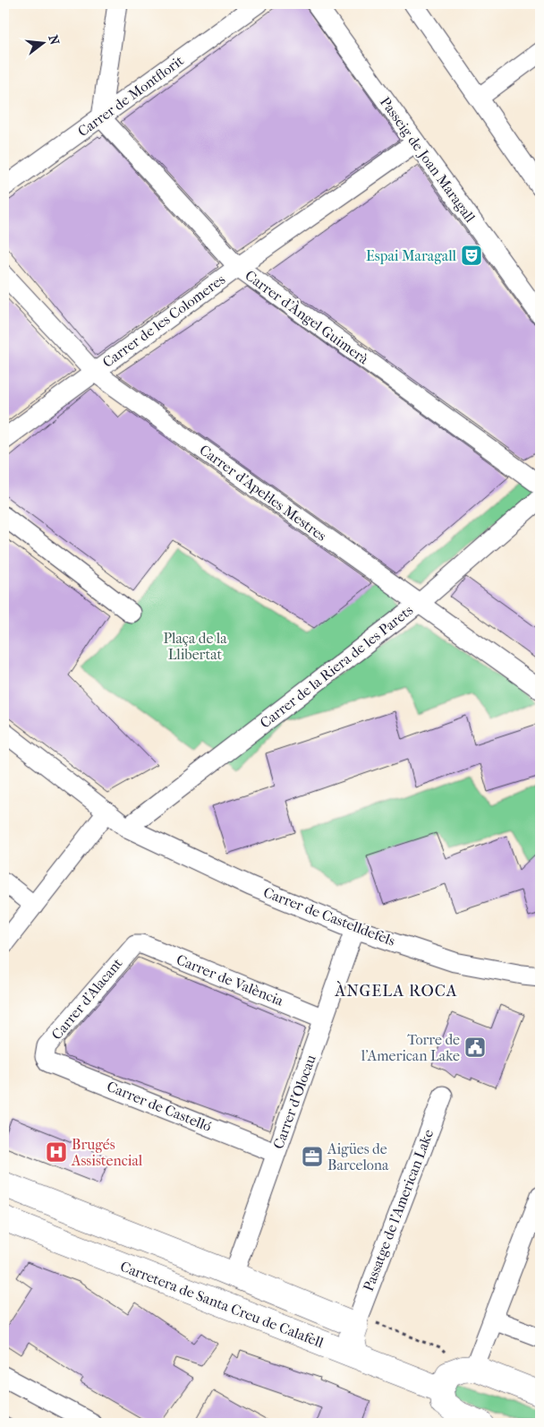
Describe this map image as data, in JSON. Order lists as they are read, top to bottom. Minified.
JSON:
{"streets":{"street":["Carrer de Montflorit","Passeig de Joan Maragall","Carrer d'Àngel Guimerà","Carrer de les Colomeres","Carrer d'Apel·les Mestres","Carrer de la Riera de les Parets","Carrer de Castelldefels","Carrer de València","Carrer d'Alacant","Carrer d'Olocau","Carrer de Castelló","Passatge de l'American Lake","Carretera de Santa Creu de Calafell"]},"crossings":[["Carrer de Montflorit","Carrer d'Àngel Guimerà"],["Passeig de Joan Maragall","Carrer de les Colomeres"],["Carrer d'Àngel Guimerà","Carrer de les Colomeres"],["Carrer de les Colomeres","Carrer d'Apel·les Mestres"],["Carrer d'Apel·les Mestres","Carrer de la Riera de les Parets"],["Carrer de la Riera de les Parets","Carrer de Castelldefels"],["Carrer de Castelldefels","Carrer d'Olocau"],["Carrer de València","Carrer d'Alacant"],["Carrer de València","Carrer d'Olocau"],["Carrer d'Alacant","Carrer de Castelló"],["Carrer d'Olocau","Carrer de Castelló"]],"districts":["ÀNGELA ROCA"],"parks":["Plaça de la Llibertat"],"places":{"theatre":["Espai Maragall"],"public building":["Torre de l'American Lake"],"hospital":["Brugés Assistencial"],"office":["Aigües de Barcelona"]},"north":"right"}
